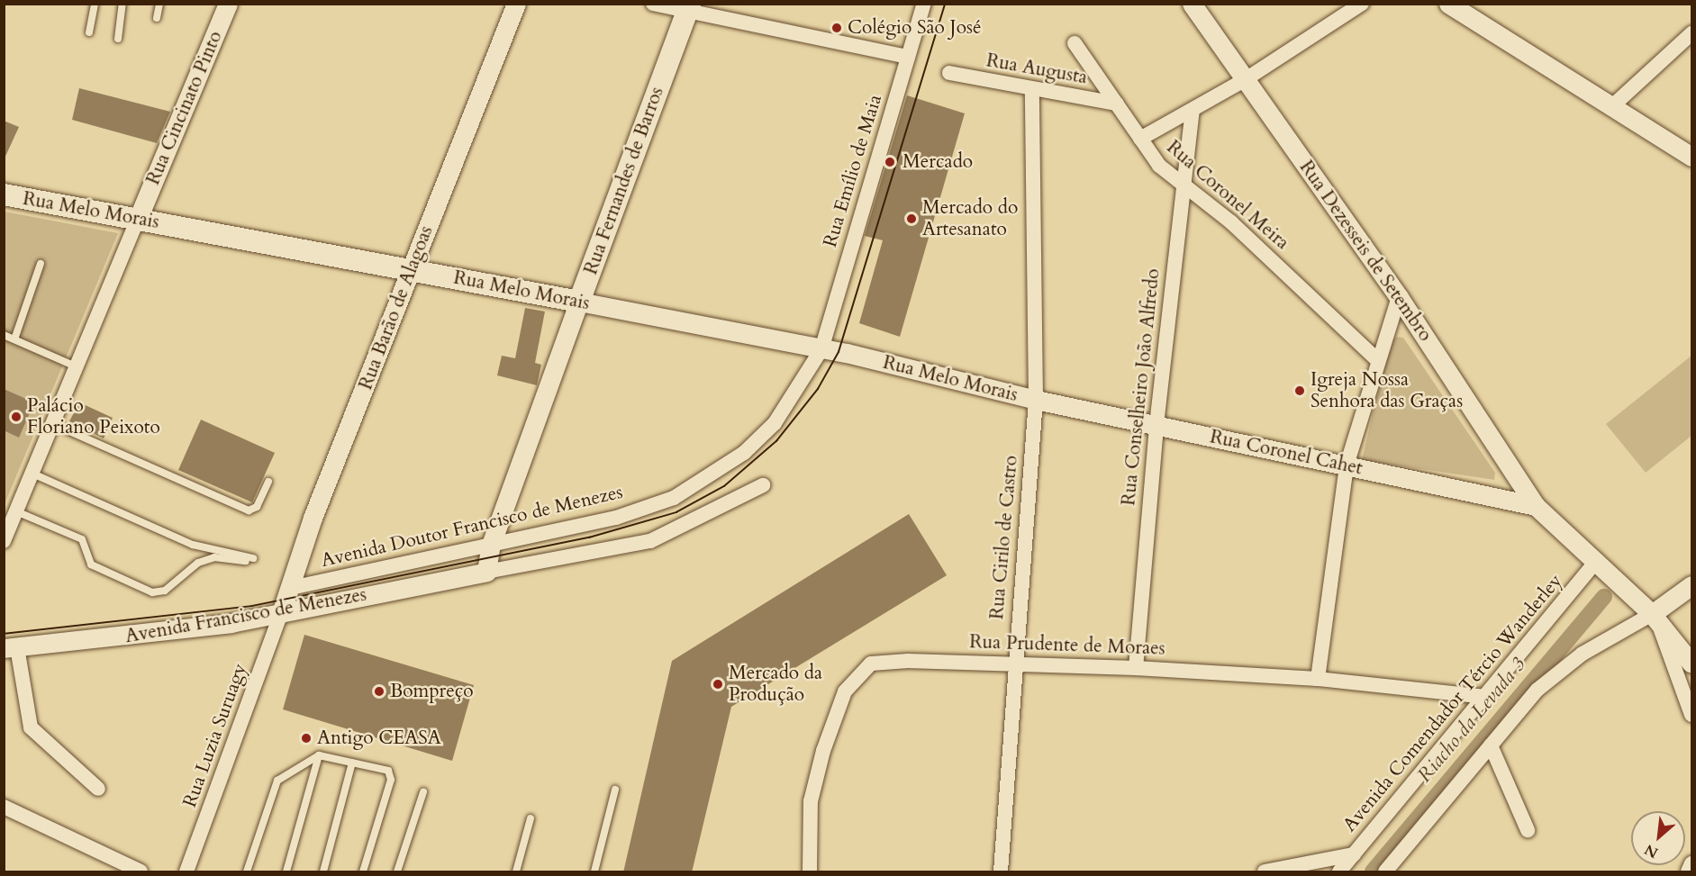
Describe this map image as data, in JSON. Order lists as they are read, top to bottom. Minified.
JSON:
{"streets":{"main road":["Rua Fernandes de Barros","Rua Melo Morais"],"street":["Rua Augusta","Rua Cincinato Pinto","Rua Emílio de Maia","Rua Coronel Meira","Rua Dezesseis de Setembro","Rua Barão de Alagoas","Rua Conselheiro João Alfredo","Rua Coronel Cahet","Avenida Doutor Francisco de Menezes","Rua Cirilo de Castro","Avenida Francisco de Menezes","Rua Prudente de Moraes","Avenida Comendador Tércio Wanderley","Rua Luzia Suruagy"]},"crossings":[["Rua Augusta","Rua Coronel Meira"],["Rua Augusta","Rua Cirilo de Castro"],["Rua Cincinato Pinto","Rua Melo Morais"],["Rua Emílio de Maia","Rua Melo Morais"],["Rua Emílio de Maia","Avenida Doutor Francisco de Menezes"],["Rua Fernandes de Barros","Rua Melo Morais"],["Rua Fernandes de Barros","Avenida Doutor Francisco de Menezes"],["Rua Fernandes de Barros","Avenida Francisco de Menezes"],["Rua Coronel Meira","Rua Conselheiro João Alfredo"],["Rua Melo Morais","Rua Barão de Alagoas"],["Rua Melo Morais","Rua Coronel Cahet"],["Rua Melo Morais","Avenida Doutor Francisco de Menezes"],["Rua Melo Morais","Rua Cirilo de Castro"],["Rua Dezesseis de Setembro","Rua Coronel Cahet"],["Rua Dezesseis de Setembro","Avenida Comendador Tércio Wanderley"],["Rua Barão de Alagoas","Avenida Doutor Francisco de Menezes"],["Rua Barão de Alagoas","Avenida Francisco de Menezes"],["Rua Barão de Alagoas","Rua Luzia Suruagy"],["Rua Conselheiro João Alfredo","Rua Coronel Cahet"],["Rua Conselheiro João Alfredo","Rua Prudente de Moraes"],["Rua Coronel Cahet","Rua Cirilo de Castro"],["Rua Cirilo de Castro","Rua Prudente de Moraes"],["Avenida Francisco de Menezes","Rua Luzia Suruagy"],["Rua Prudente de Moraes","Avenida Comendador Tércio Wanderley"]],"water":["Riacho da Levada 3"],"places":["Colégio São José","Mercado","Mercado do Artesanato","Igreja Nossa Senhora das Graças","Palácio Floriano Peixoto","Mercado da Produção","Bompreço","Antigo CEASA"],"north":"bottom left"}
